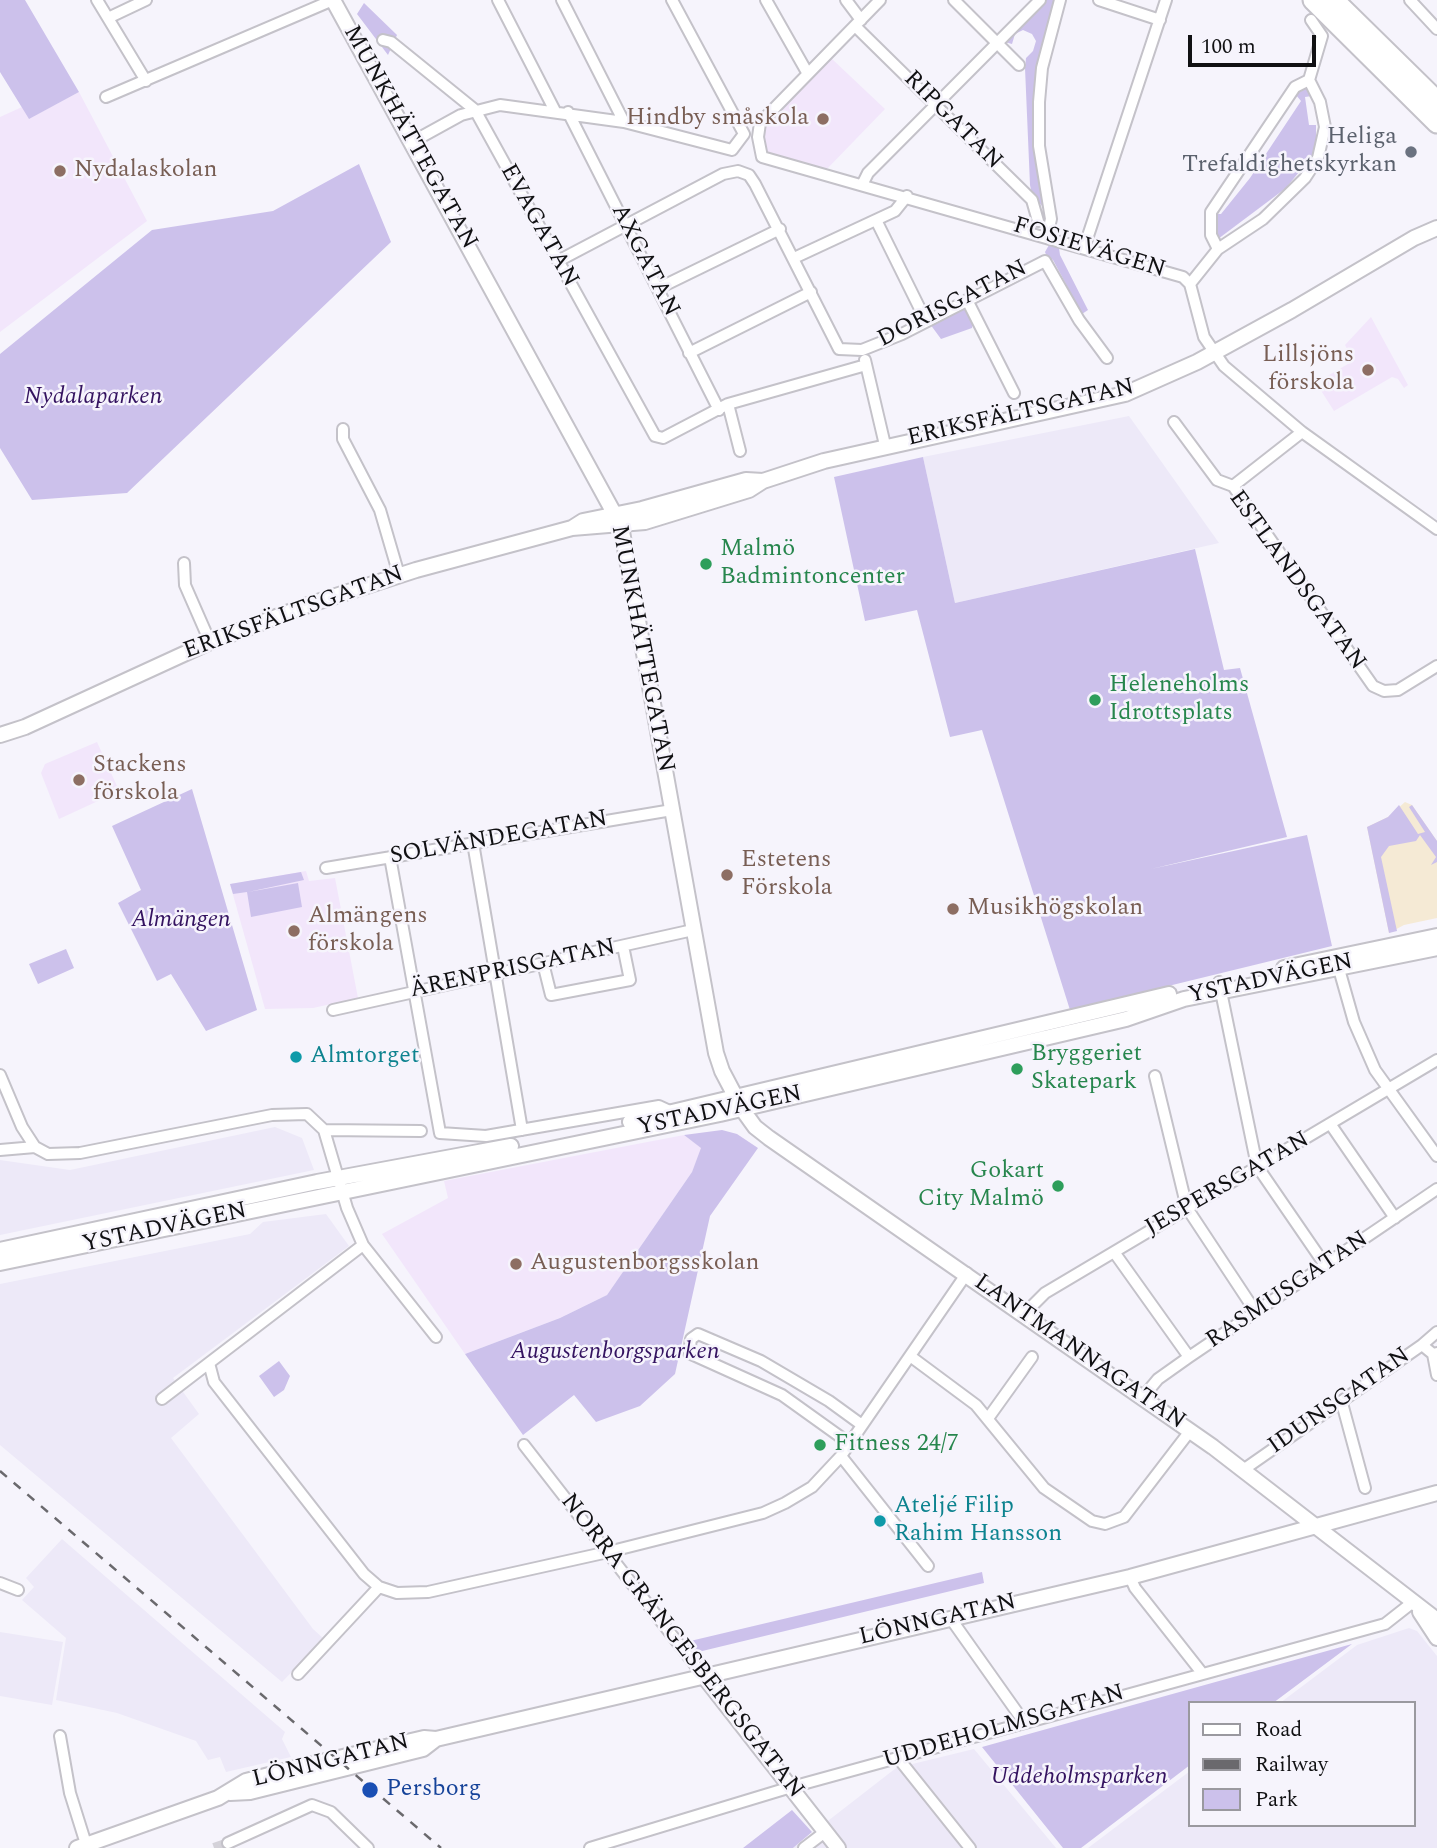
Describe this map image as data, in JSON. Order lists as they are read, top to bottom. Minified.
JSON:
{"streets":{"street":["RIPGATAN","MUNKHÄTTEGATAN","EVAGATAN","FOSIEVÄGEN","AXGATAN","DORISGATAN","ERIKSFÄLTSGATAN","ESTLANDSGATAN","SOLVÄNDEGATAN","ÄRENPRISGATAN","YSTADVÄGEN","JESPERSGATAN","RASMUSGATAN","LANTMANNAGATAN","IDUNSGATAN","LÖNNGATAN","NORRA GRÄNGESBERGSGATAN","UDDEHOLMSGATAN"]},"crossings":[["MUNKHÄTTEGATAN","ERIKSFÄLTSGATAN"],["MUNKHÄTTEGATAN","SOLVÄNDEGATAN"],["MUNKHÄTTEGATAN","ÄRENPRISGATAN"],["MUNKHÄTTEGATAN","YSTADVÄGEN"],["MUNKHÄTTEGATAN","LANTMANNAGATAN"],["EVAGATAN","DORISGATAN"],["FOSIEVÄGEN","ERIKSFÄLTSGATAN"],["AXGATAN","DORISGATAN"],["ÄRENPRISGATAN","YSTADVÄGEN"],["YSTADVÄGEN","LANTMANNAGATAN"],["JESPERSGATAN","LANTMANNAGATAN"],["RASMUSGATAN","LANTMANNAGATAN"],["LANTMANNAGATAN","IDUNSGATAN"],["LANTMANNAGATAN","LÖNNGATAN"],["LANTMANNAGATAN","UDDEHOLMSGATAN"],["LÖNNGATAN","NORRA GRÄNGESBERGSGATAN"],["NORRA GRÄNGESBERGSGATAN","UDDEHOLMSGATAN"]],"parks":["Nydalaparken","Almängen","Augustenborgsparken","Uddeholmsparken"],"places":["Hindby småskola","Heliga Trefaldighetskyrkan","Nydalaskolan","Lillsjöns förskola","Malmö Badmintoncenter","Heleneholms Idrottsplats","Stackens förskola","Estetens Förskola","Musikhögskolan","Almängens förskola","Almtorget","Bryggeriet Skatepark","Gokart City Malmö","Augustenborgsskolan","Fitness 24/7","Ateljé Filip Rahim Hansson","Persborg"],"legend":["Road","Railway","Park"],"scale_bar":"100 m"}
